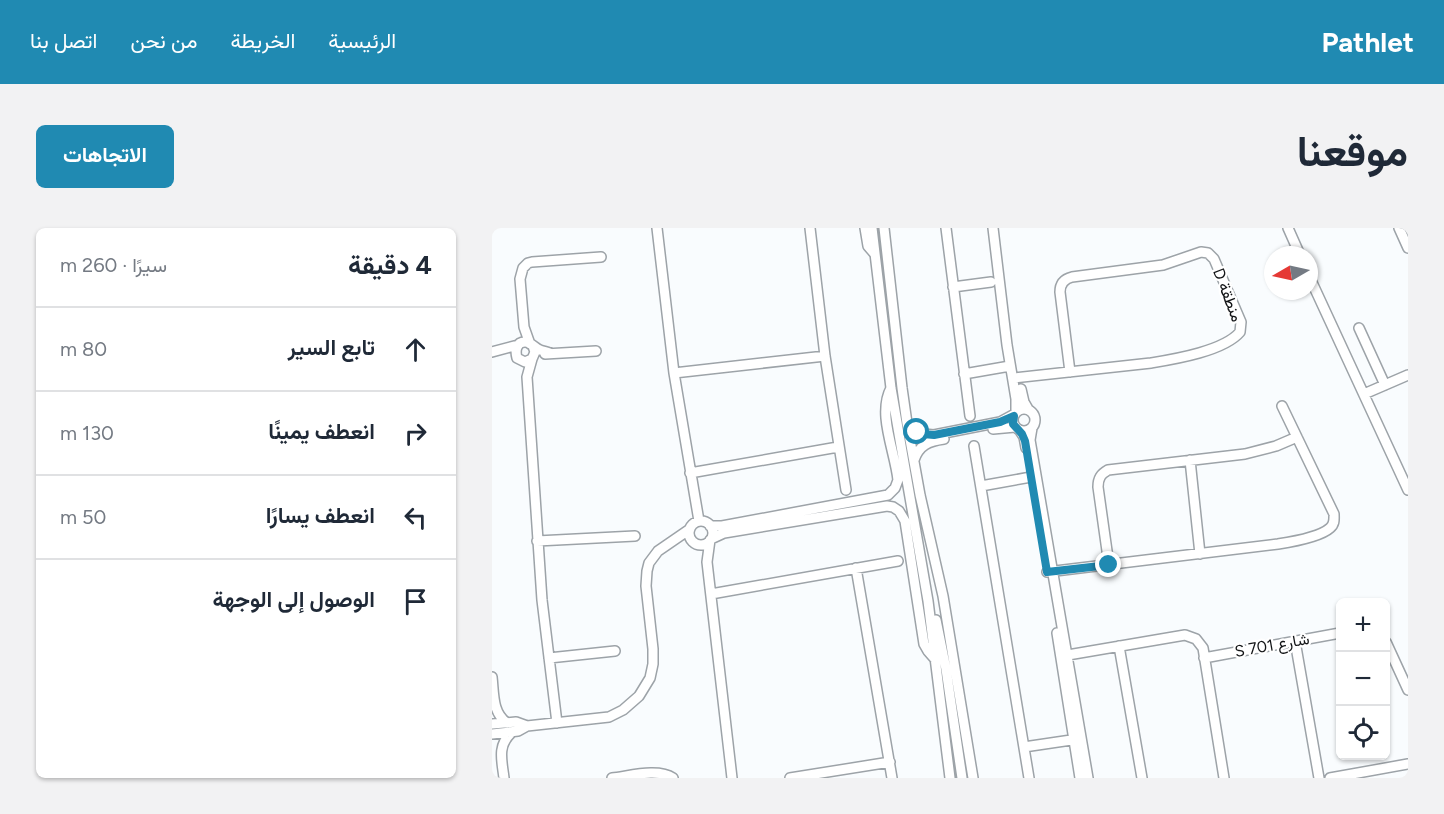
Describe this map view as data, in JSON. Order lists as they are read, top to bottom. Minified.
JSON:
{"streets":{"street":["D منطقة","S 701 شارع"]},"north":"left","page":{"header":"Pathlet","nav":["الرئيسية","الخريطة","من نحن","اتصل بنا"],"title":"موقعنا","buttons":"الاتجاهات","heading":["4 دقيقة","سيرًا · 260 m"],"list":[["تابع السير","80 m"],["انعطف يمينًا","130 m"],["انعطف يسارًا","50 m"],"الوصول إلى الوجهة"],"map_buttons":["+","−"]}}
